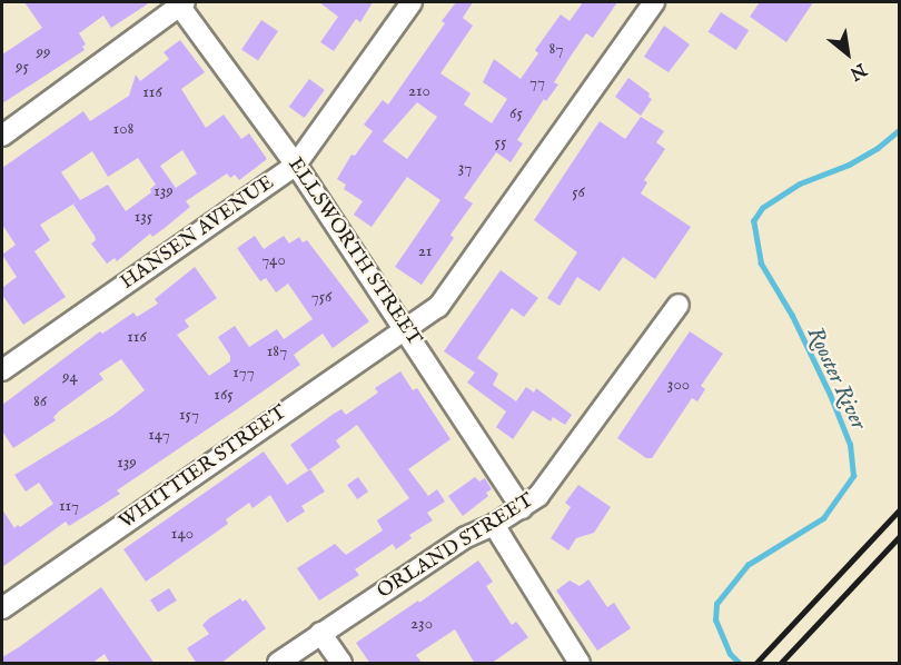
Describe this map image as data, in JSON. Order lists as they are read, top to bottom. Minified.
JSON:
{"streets":{"street":["HANSEN AVENUE","ELLSWORTH STREET","WHITTIER STREET","ORLAND STREET"]},"crossings":[["HANSEN AVENUE","ELLSWORTH STREET"],["ELLSWORTH STREET","WHITTIER STREET"],["ELLSWORTH STREET","ORLAND STREET"]],"water":["Rooster River"],"house_numbers":["87","99","95","77","210","116","65","108","55","37","139","56","135","21","740","756","116","187","177","94","300","165","86","157","147","139","117","140","230"],"north":"bottom right"}
